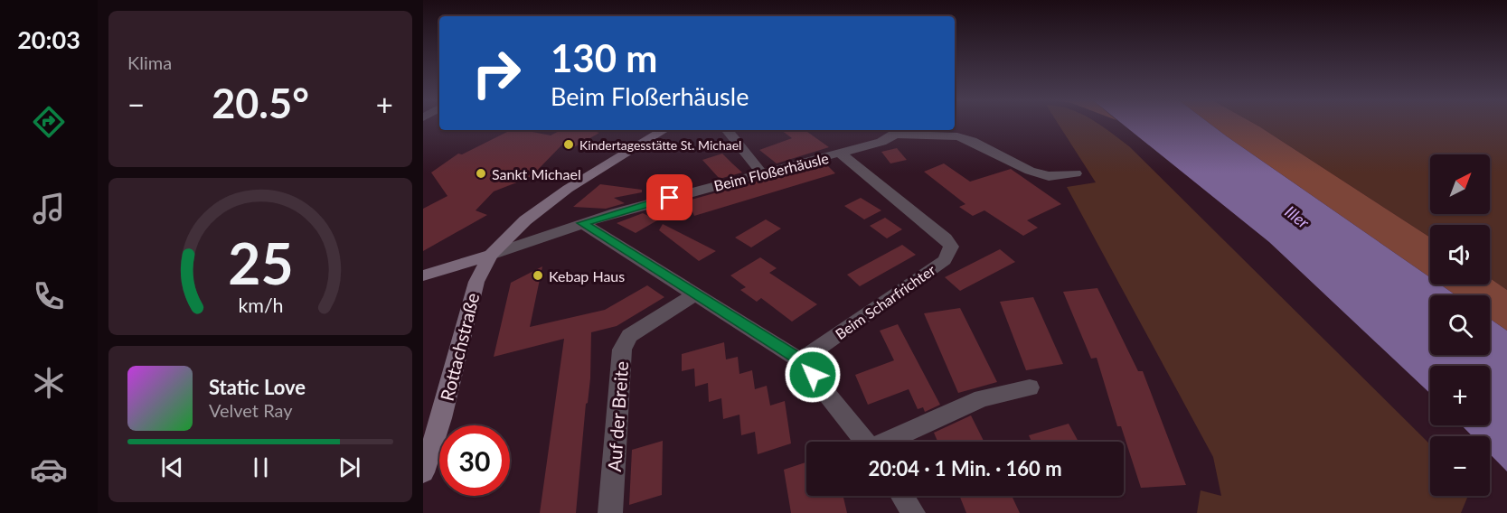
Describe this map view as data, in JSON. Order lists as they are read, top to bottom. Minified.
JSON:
{"streets":{"main road":["Rottachstraße"],"street":["Beim Floßerhäusle","Beim Scharfrichter","Auf der Breite"]},"crossings":[["Beim Floßerhäusle","Beim Scharfrichter"],["Beim Floßerhäusle","Rottachstraße"]],"water":["Iller"],"places":["Kindertagesstätte St. Michael","Sankt Michael","Kebap Haus"],"north":"top right","page":{"tabs":"20:03","tile":"Klima","turn":["130 m","Beim Floßerhäusle"],"heat":["−","20.5°","+"],"map_buttons":["+","−"],"song":["Static Love","Velvet Ray"],"limit":"30","trip":"20:04 · 1 Min. · 160 m","gauge":["25","km/h"]}}
